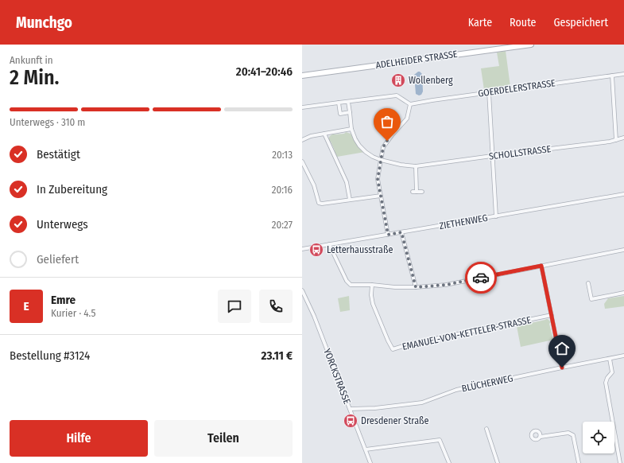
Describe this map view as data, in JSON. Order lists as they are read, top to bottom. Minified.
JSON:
{"streets":{"main road":["ADELHEIDER STRASSE"],"street":["GOERDELERSTRASSE","SCHOLLSTRASSE","ZIETHENWEG","EMANUEL-VON-KETTELER-STRASSE","YORCKSTRASSE","BLÜCHERWEG"]},"crossings":[["YORCKSTRASSE","BLÜCHERWEG"]],"places":{"building":["Wollenberg"],"bus stop":["Letterhausstraße","Dresdener Straße"]},"page":{"header":"Munchgo","nav":["Karte","Route","Gespeichert"],"heading":["2 Min.","Ankunft in","20:41–20:46"],"panel":["Emre","Kurier · 4.5","Bestellung #3124","23.11 €"],"bar":"Unterwegs · 310 m","list":[["Bestätigt","20:13"],["In Zubereitung","20:16"],["Unterwegs","20:27"],"Geliefert"],"round":"E","buttons":["Hilfe","Teilen"]}}
